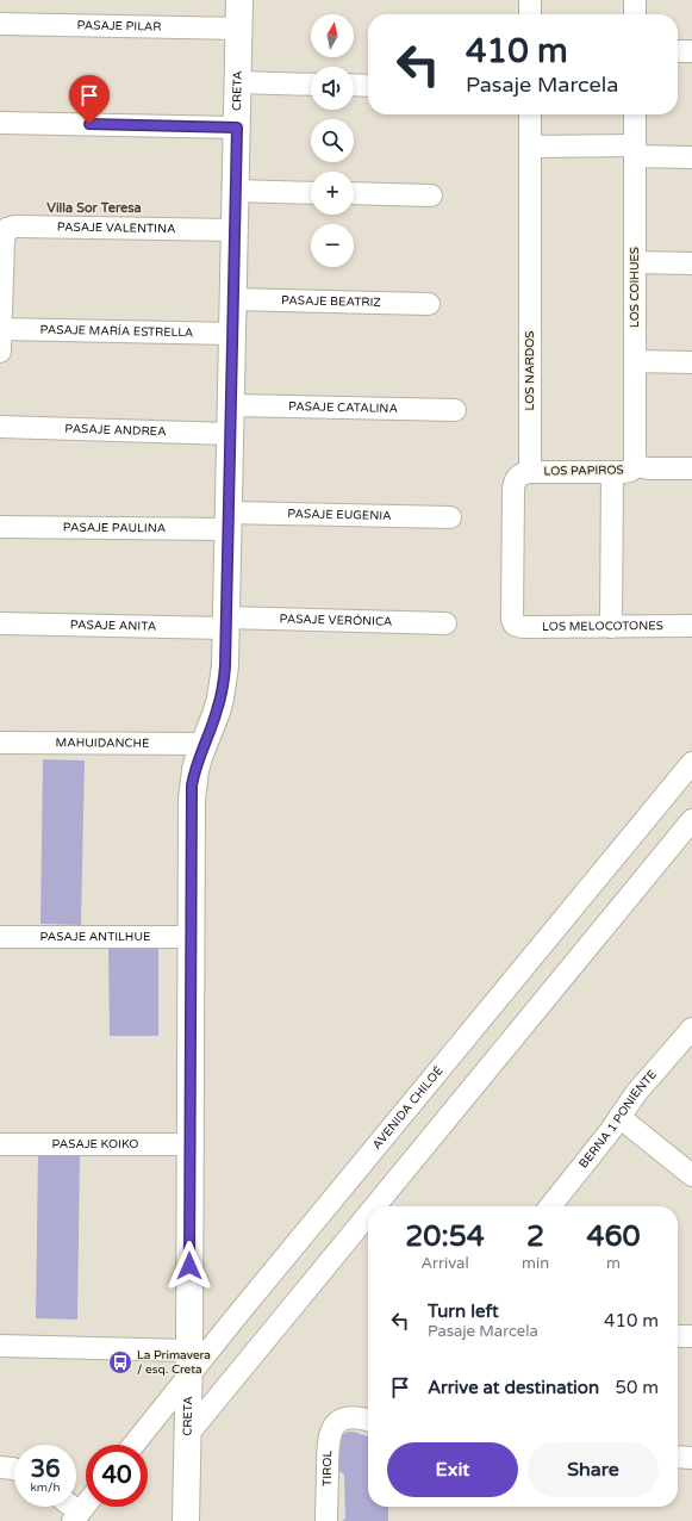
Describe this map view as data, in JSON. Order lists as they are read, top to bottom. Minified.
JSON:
{"streets":{"street":["PASAJE PILAR","CRETA","PASAJE VALENTINA","LOS COIHUES","PASAJE BEATRIZ","PASAJE MARÍA ESTRELLA","LOS NARDOS","PASAJE CATALINA","PASAJE ANDREA","LOS PAPIROS","PASAJE EUGENIA","PASAJE PAULINA","PASAJE VERÓNICA","PASAJE ANITA","LOS MELOCOTONES","MAHUIDANCHE","PASAJE ANTILHUE","AVENIDA CHILOÉ","BERNA 1 PONIENTE","PASAJE KOIKO","TIROL"]},"crossings":[["PASAJE PILAR","CRETA"],["CRETA","PASAJE VALENTINA"],["CRETA","PASAJE BEATRIZ"],["CRETA","PASAJE MARÍA ESTRELLA"],["CRETA","PASAJE CATALINA"],["CRETA","PASAJE ANDREA"],["CRETA","PASAJE EUGENIA"],["CRETA","PASAJE PAULINA"],["CRETA","PASAJE VERÓNICA"],["CRETA","PASAJE ANITA"],["CRETA","MAHUIDANCHE"],["CRETA","PASAJE ANTILHUE"],["CRETA","AVENIDA CHILOÉ"],["CRETA","PASAJE KOIKO"],["LOS COIHUES","LOS PAPIROS"],["LOS NARDOS","LOS PAPIROS"],["LOS NARDOS","LOS MELOCOTONES"],["LOS PAPIROS","LOS MELOCOTONES"],["PASAJE EUGENIA","PASAJE PAULINA"],["PASAJE VERÓNICA","PASAJE ANITA"]],"districts":["Villa Sor Teresa"],"places":{"bus stop":["La Primavera / esq. Creta"]},"north":"top","page":{"map_buttons":["+","−"],"turn":["410 m","Pasaje Marcela"],"eta":["20:54","Arrival","2","min","460","m"],"list":[{"name":"Turn left","note":"Pasaje Marcela","value":"410 m"},{"name":"Arrive at destination","value":"50 m"}],"buttons":["Exit","Share"],"speed":"36 km/h","limit":"40"}}
